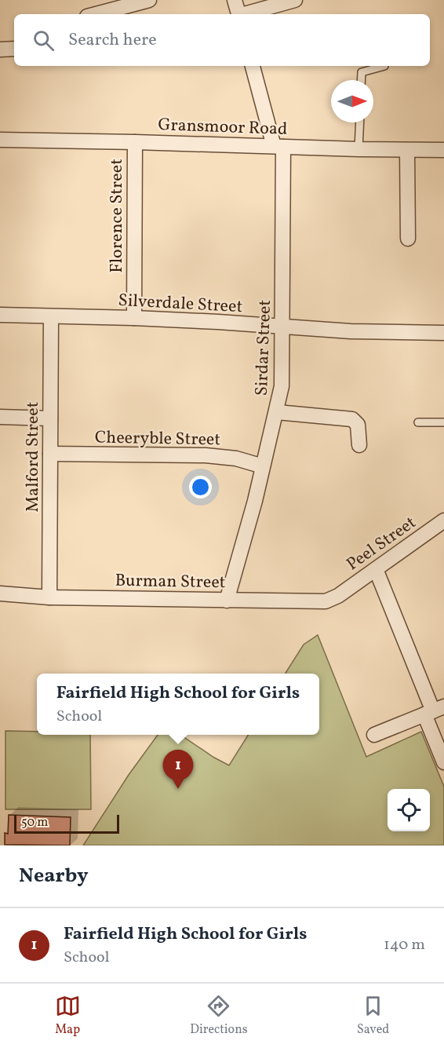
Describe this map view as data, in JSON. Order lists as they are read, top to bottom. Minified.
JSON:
{"streets":{"street":["Gransmoor Road","Florence Street","Silverdale Street","Sirdar Street","Cheeryble Street","Malford Street","Peel Street","Burman Street"]},"crossings":[["Gransmoor Road","Florence Street"],["Gransmoor Road","Sirdar Street"],["Florence Street","Silverdale Street"],["Silverdale Street","Sirdar Street"],["Silverdale Street","Malford Street"],["Sirdar Street","Cheeryble Street"],["Sirdar Street","Burman Street"],["Cheeryble Street","Malford Street"],["Malford Street","Burman Street"],["Peel Street","Burman Street"]],"scale_bar":"50 m","north":"right","page":{"search":"Search here","popup":["Fairfield High School for Girls","School"],"pins":"1","scale":"50 m","heading":"Nearby","list":[{"mark":"1","name":"Fairfield High School for Girls","note":"School","value":"140 m"}],"nav":["Map","Directions","Saved"]}}
